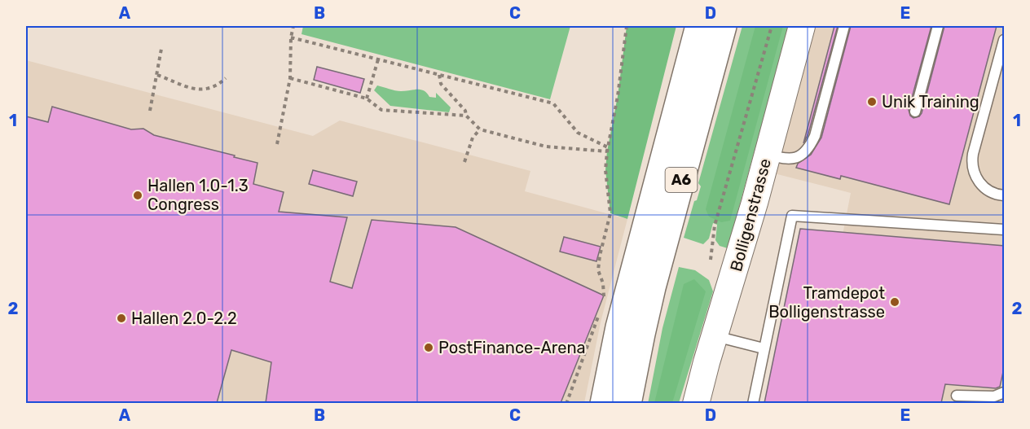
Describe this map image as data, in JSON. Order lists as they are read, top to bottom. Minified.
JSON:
{"streets":{"highway":["A6"],"main road":["Bolligenstrasse"]},"places":["Unik Training","Hallen 1.0-1.3 Congress","Tramdepot Bolligenstrasse","Hallen 2.0-2.2","PostFinance-Arena"],"grid":{"columns":["A","B","C","D","E"],"rows":["1","2"]}}
